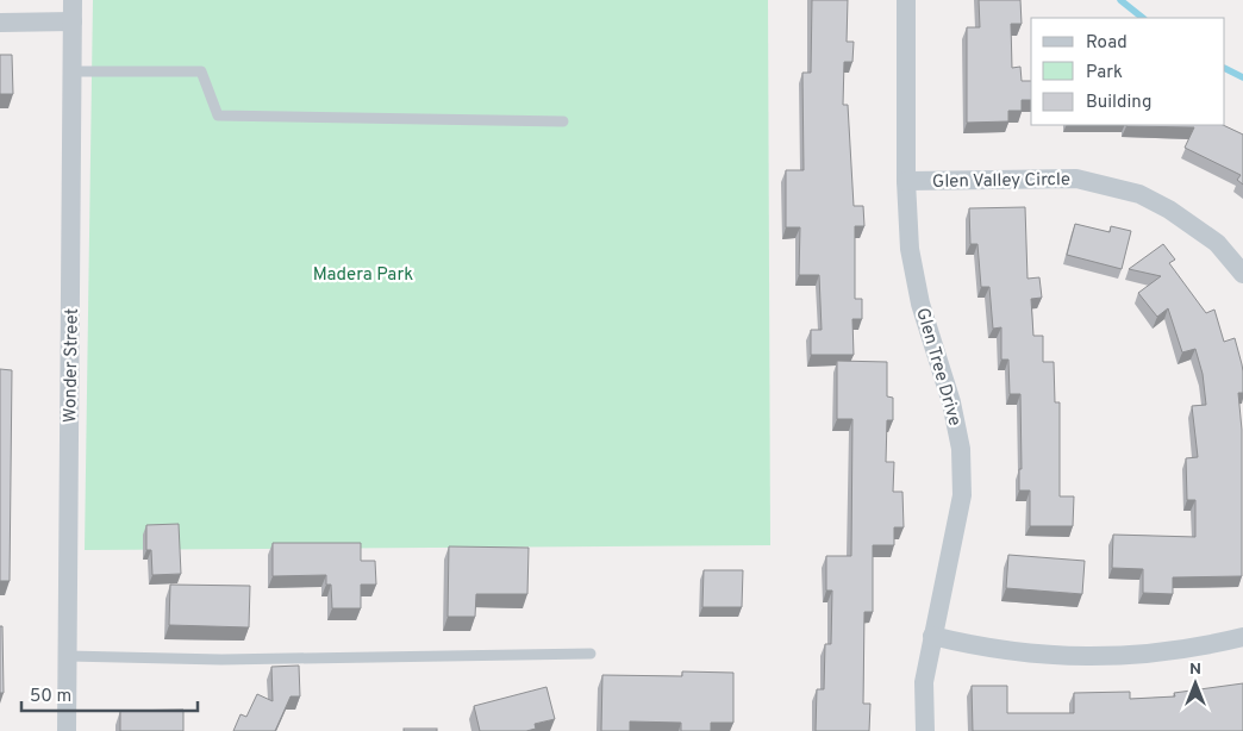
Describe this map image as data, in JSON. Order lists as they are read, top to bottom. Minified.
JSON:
{"streets":{"street":["Glen Valley Circle","Wonder Street","Glen Tree Drive"]},"crossings":[["Glen Valley Circle","Glen Tree Drive"]],"parks":["Madera Park"],"legend":["Road","Park","Building"],"scale_bar":"50 m","north":"top"}
